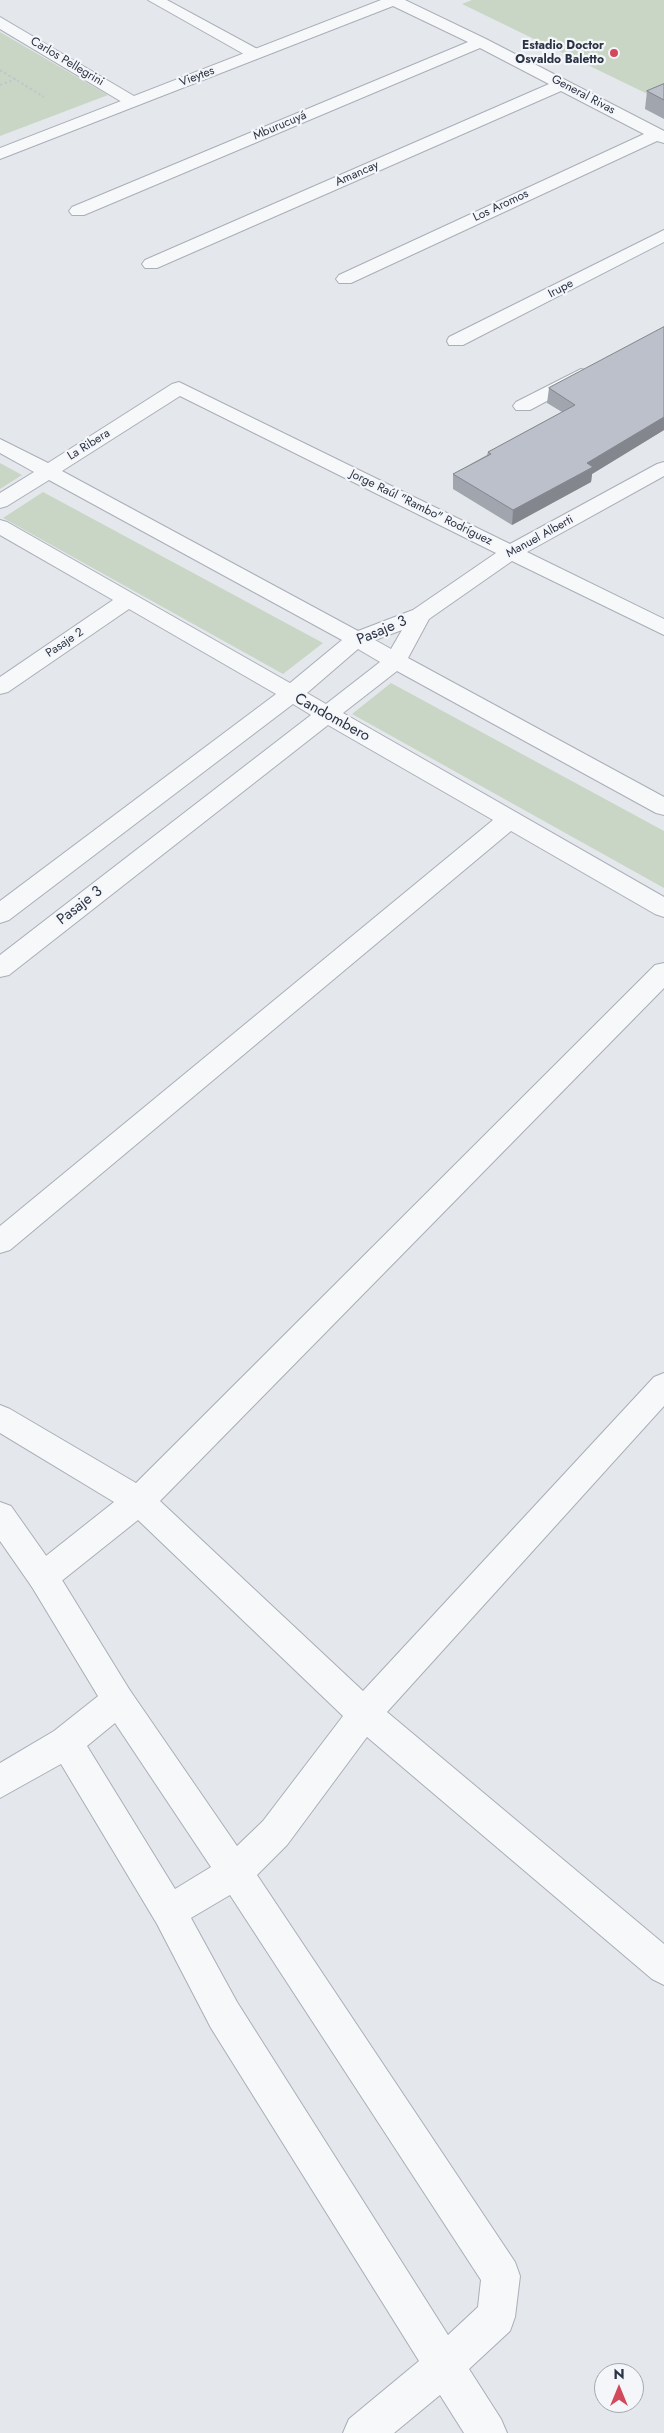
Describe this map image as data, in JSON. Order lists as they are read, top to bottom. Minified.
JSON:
{"streets":{"street":["Carlos Pellegrini","Vieytes","General Rivas","Mburucuyá","Amancay","Los Aromos","Irupe","La Ribera","Jorge Raúl \"Rambo\" Rodríguez","Manuel Alberti","Pasaje 3","Pasaje 2","Candombero"]},"crossings":[["Carlos Pellegrini","Vieytes"],["Vieytes","General Rivas"],["General Rivas","Mburucuyá"],["General Rivas","Amancay"],["General Rivas","Los Aromos"],["La Ribera","Jorge Raúl \"Rambo\" Rodríguez"],["Jorge Raúl \"Rambo\" Rodríguez","Manuel Alberti"],["Manuel Alberti","Pasaje 3"],["Pasaje 3","Candombero"],["Pasaje 2","Candombero"]],"places":["Estadio Doctor Osvaldo Baletto"],"north":"top"}
